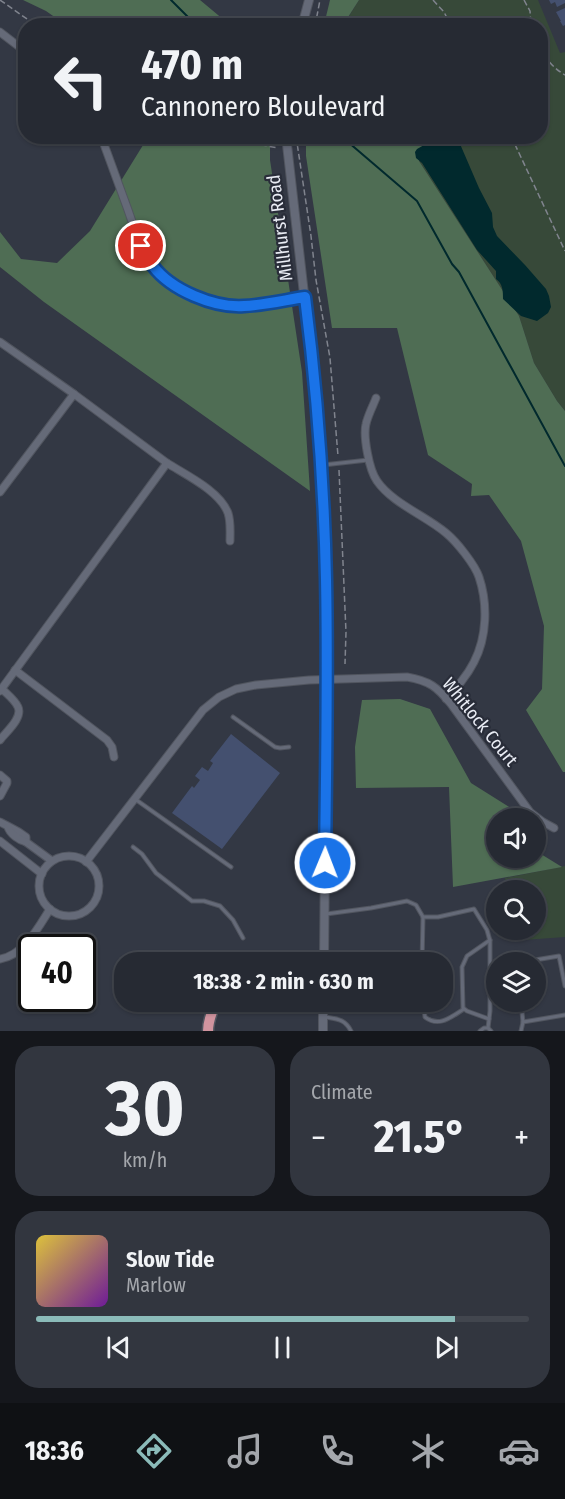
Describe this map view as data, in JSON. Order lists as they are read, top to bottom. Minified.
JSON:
{"streets":{"street":["Millhurst Road","Whitlock Court"]},"crossings":[["Millhurst Road","Whitlock Court"]],"page":{"turn":["470 m","Cannonero Bloulevard"],"limit":"40","trip":"18:38 · 2 min · 630 m","tile":[["30","km/h"],"Climate"],"heat":["−","21.5°","+"],"song":["Slow Tide","Marlow"],"tabs":"18:36"}}
